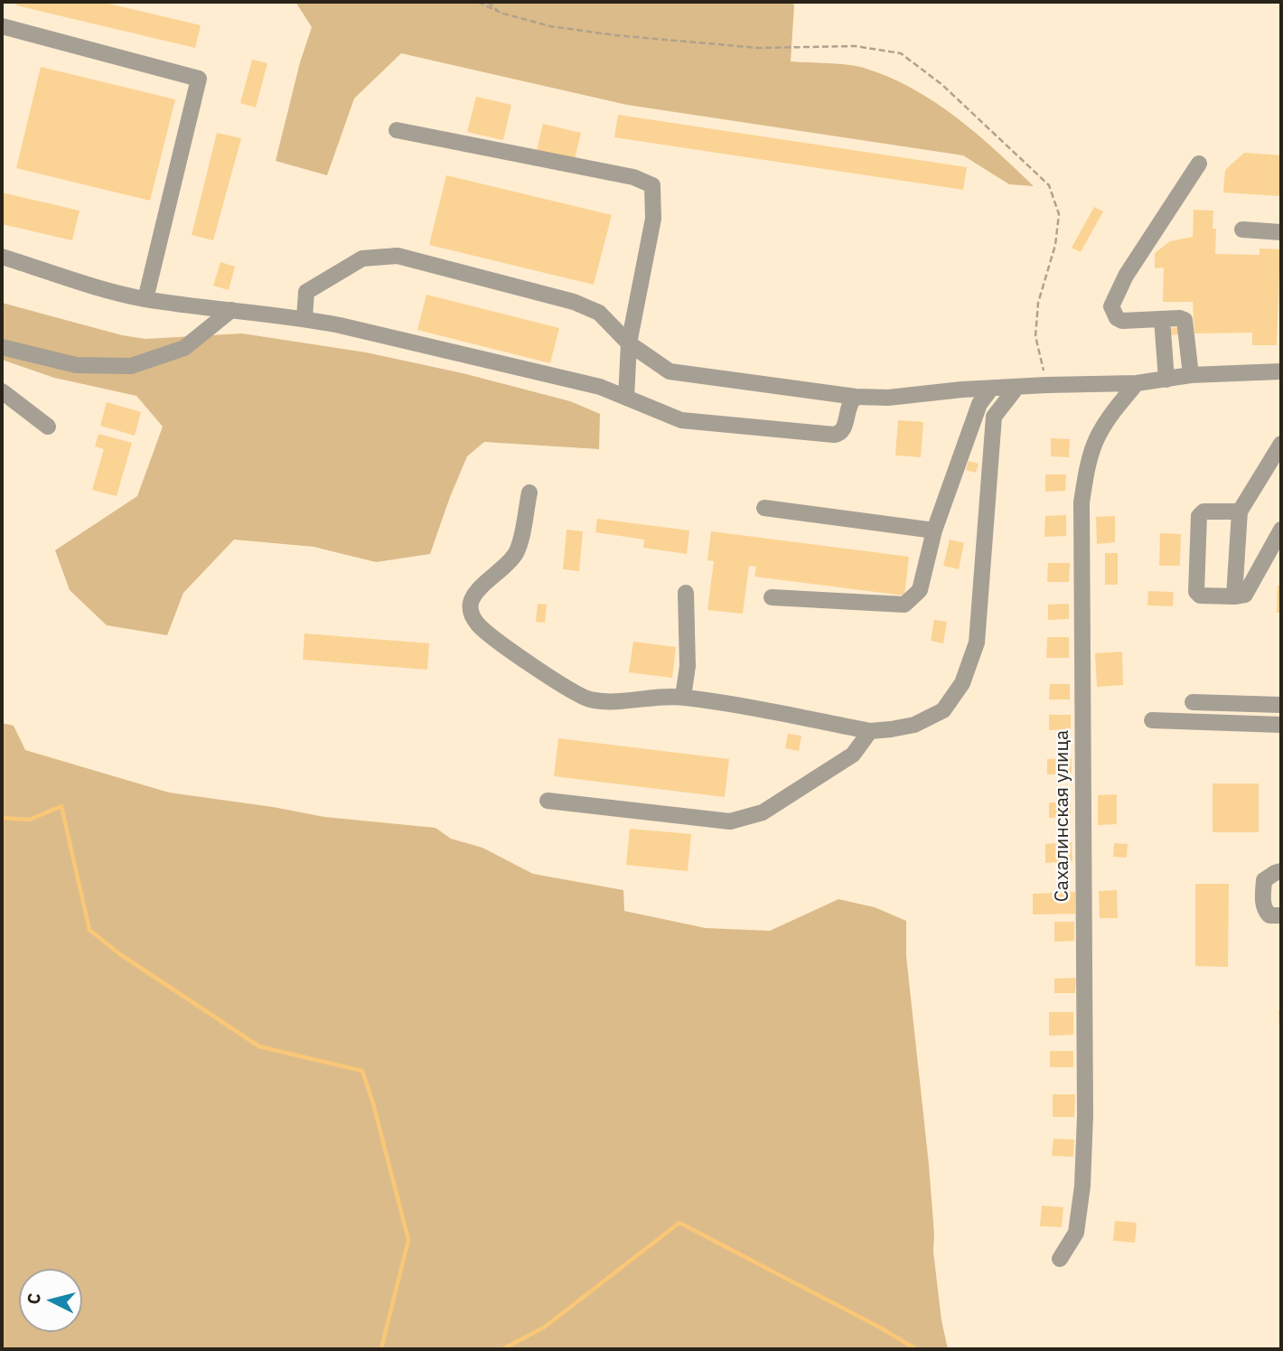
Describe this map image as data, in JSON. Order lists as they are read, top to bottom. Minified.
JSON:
{"streets":{"street":["Сахалинская улица"]},"north":"left"}
